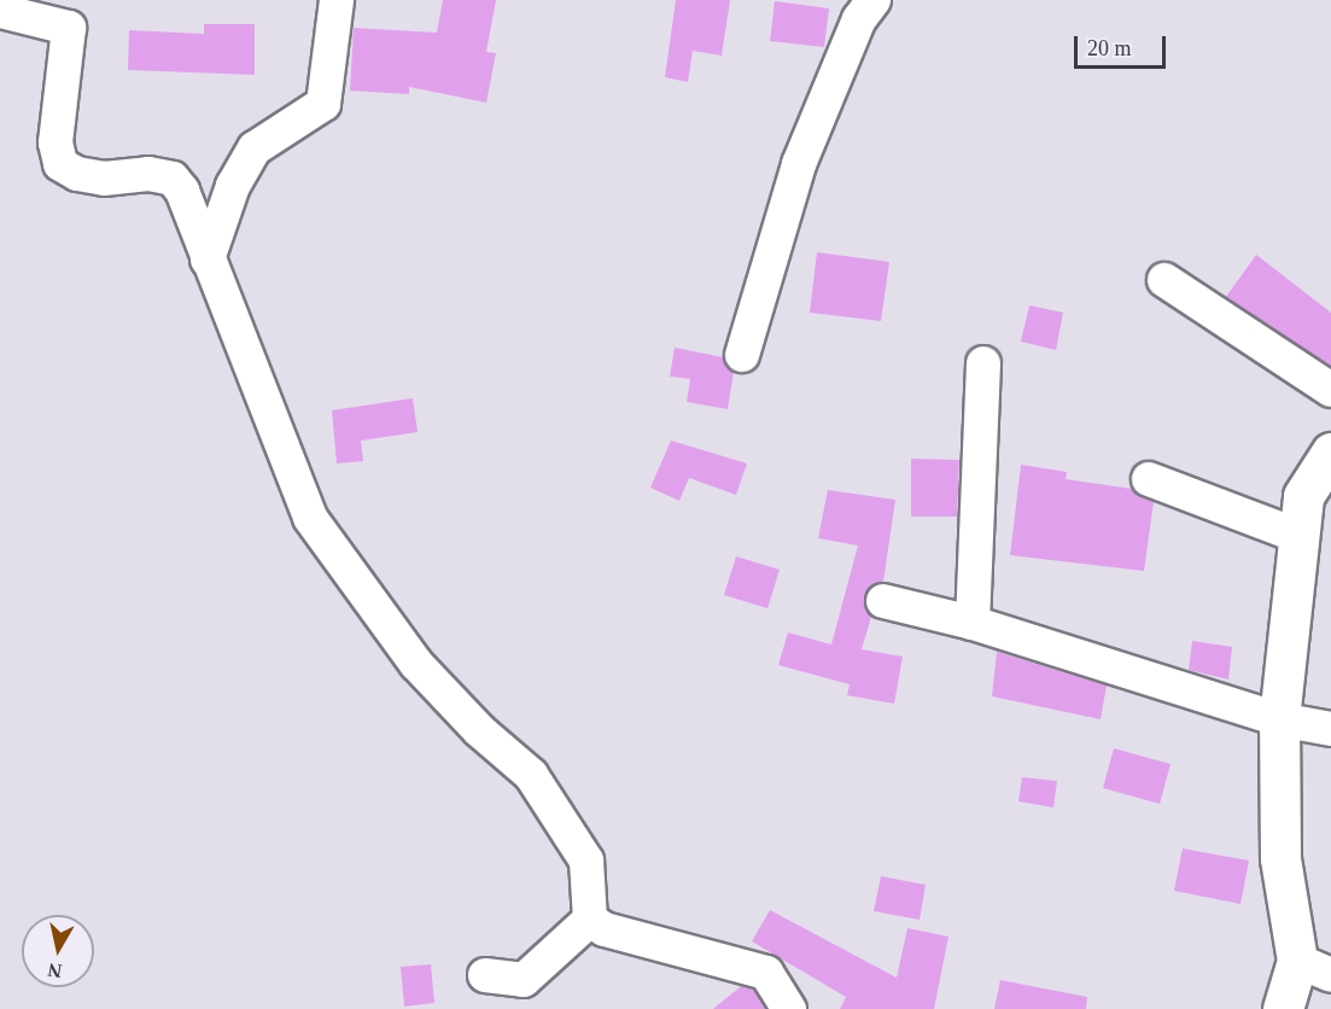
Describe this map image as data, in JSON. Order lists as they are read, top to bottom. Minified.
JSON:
{"scale_bar":"20 m","north":"bottom"}
